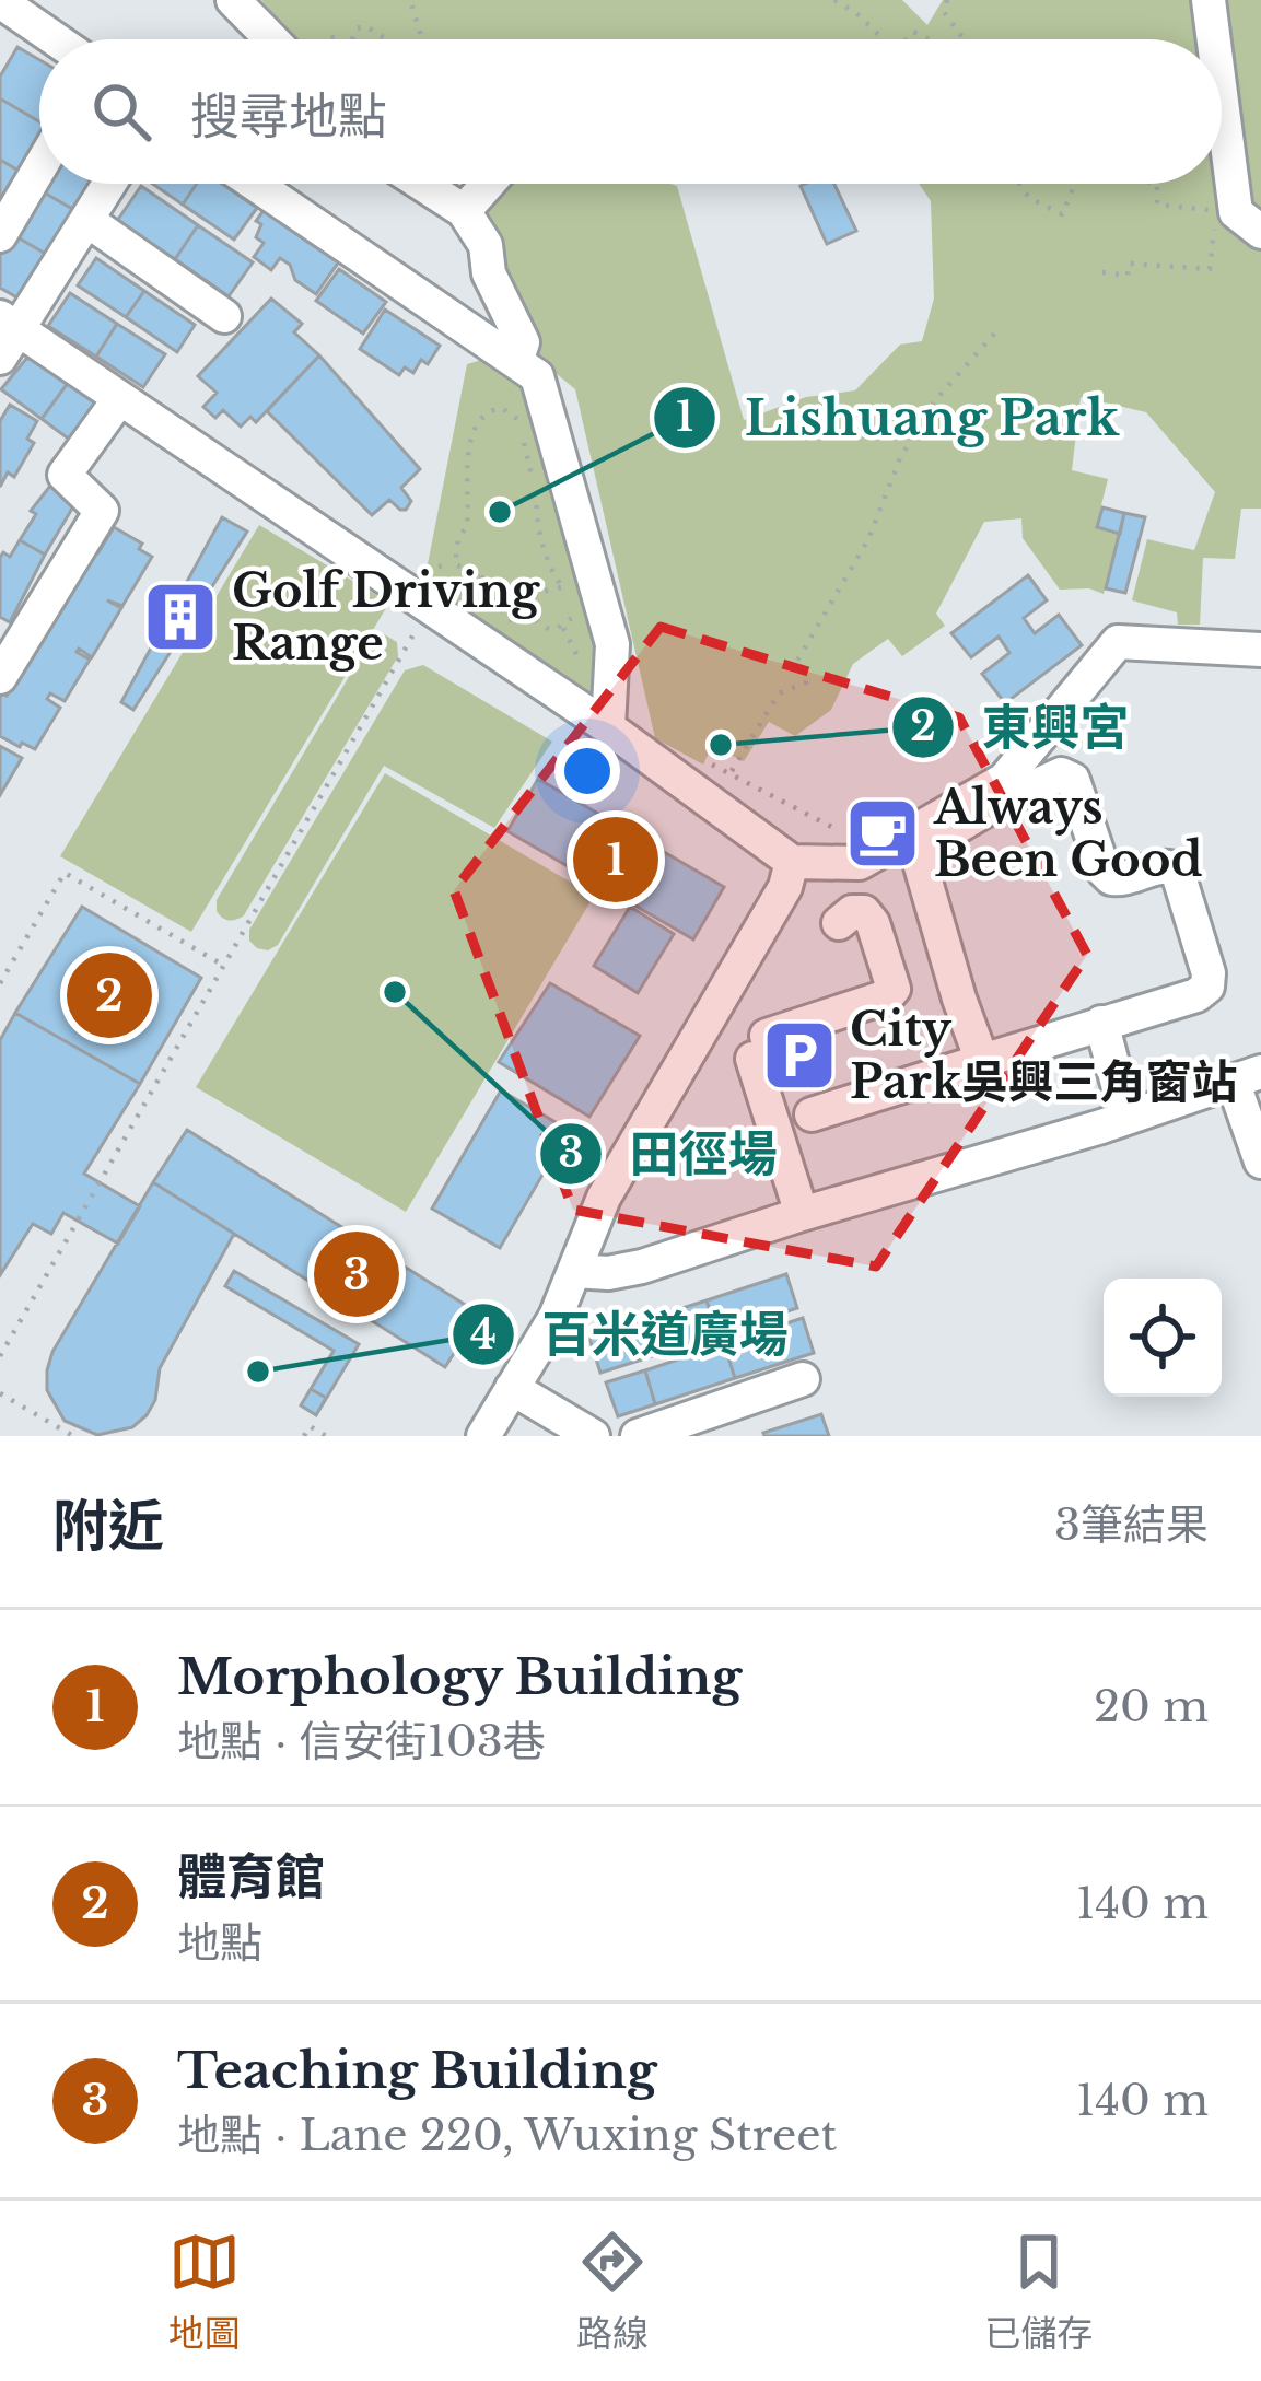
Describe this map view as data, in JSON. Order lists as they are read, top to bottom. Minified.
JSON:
{"places":{"other":["Lishuang Park","東興宮","田徑場","百米道廣場"],"building":["Golf Driving Range"],"cafe":["Always Been Good"],"parking":["City Park吳興三角窗站"]},"page":{"search":"搜尋地點","pins":["1","2","3"],"heading":["附近","3筆結果"],"list":[{"mark":"1","name":"Morphology Building","note":"地點 · 信安街103巷","value":"20 m"},{"mark":"2","name":"體育館","note":"地點","value":"140 m"},{"mark":"3","name":"Teaching Building","note":"地點 · Lane 220, Wuxing Street","value":"140 m"}],"nav":["地圖","路線","已儲存"]}}
